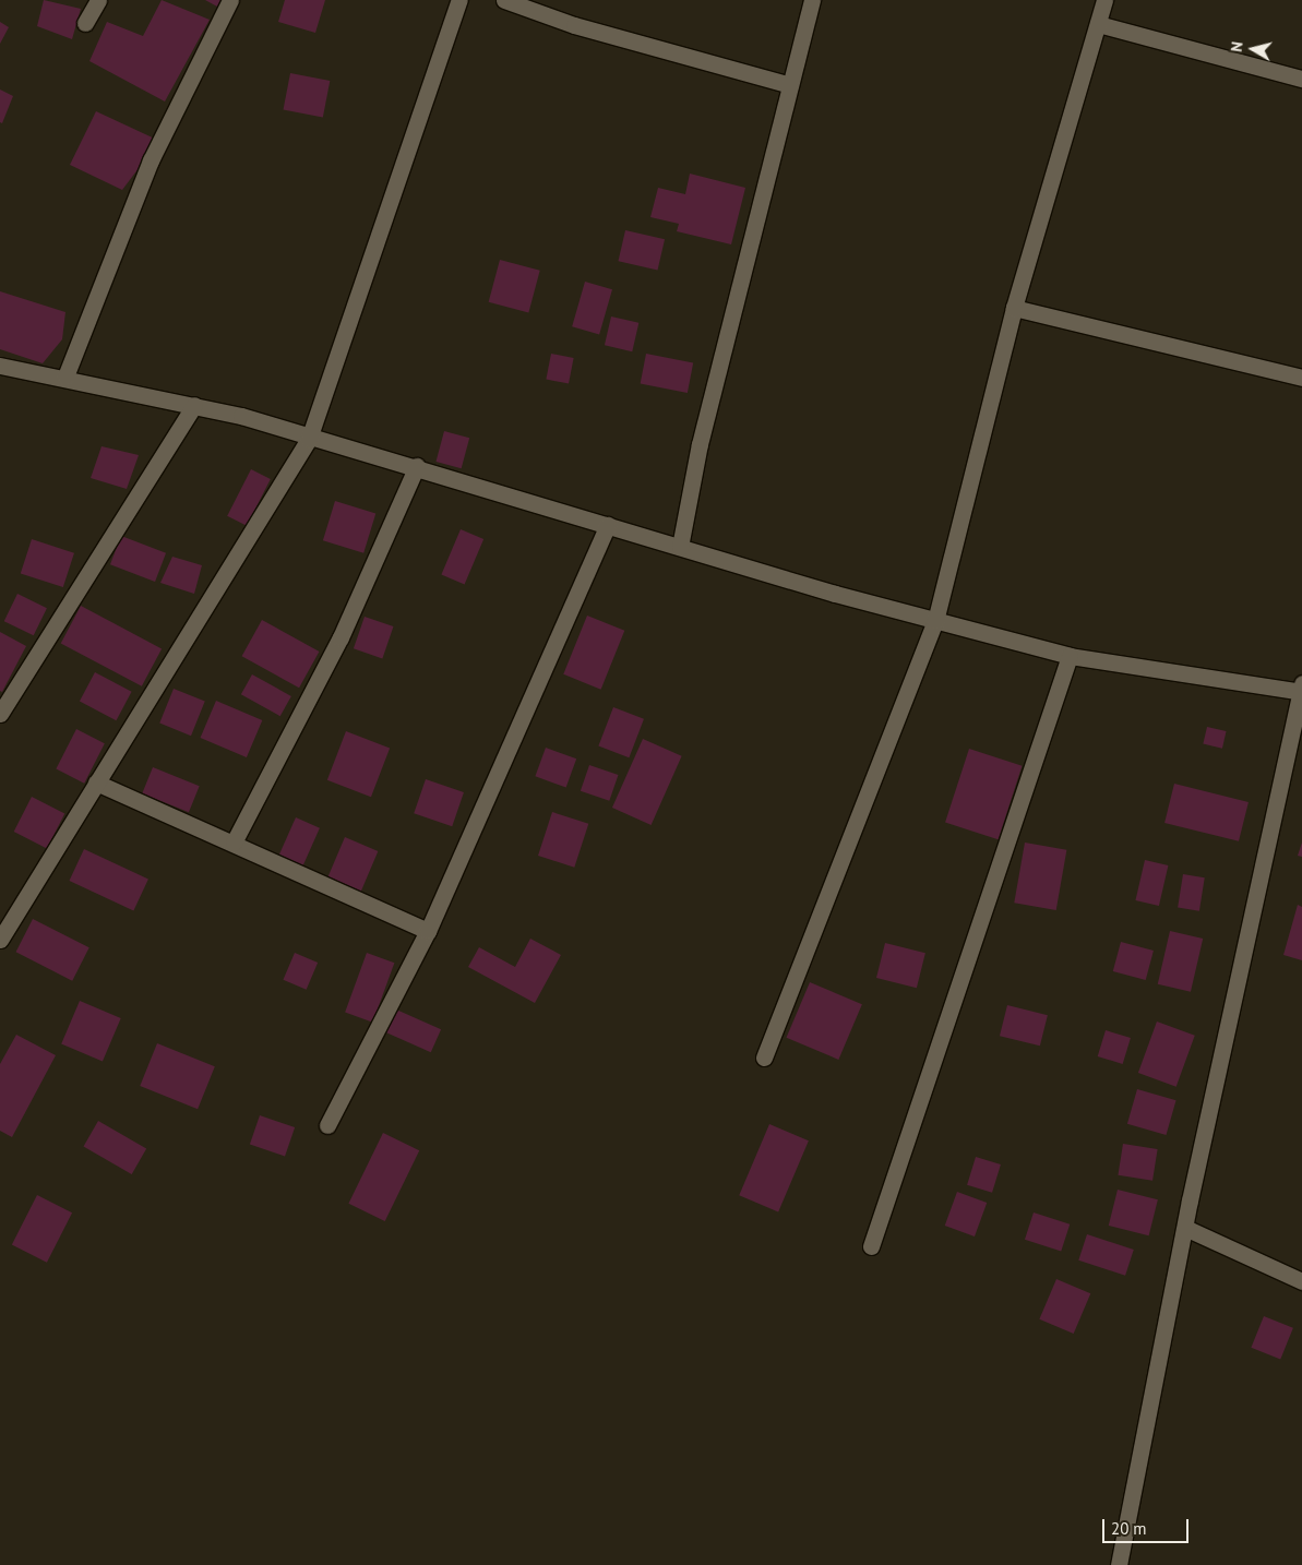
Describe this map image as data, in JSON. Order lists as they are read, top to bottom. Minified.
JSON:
{"scale_bar":"20 m","north":"left"}
